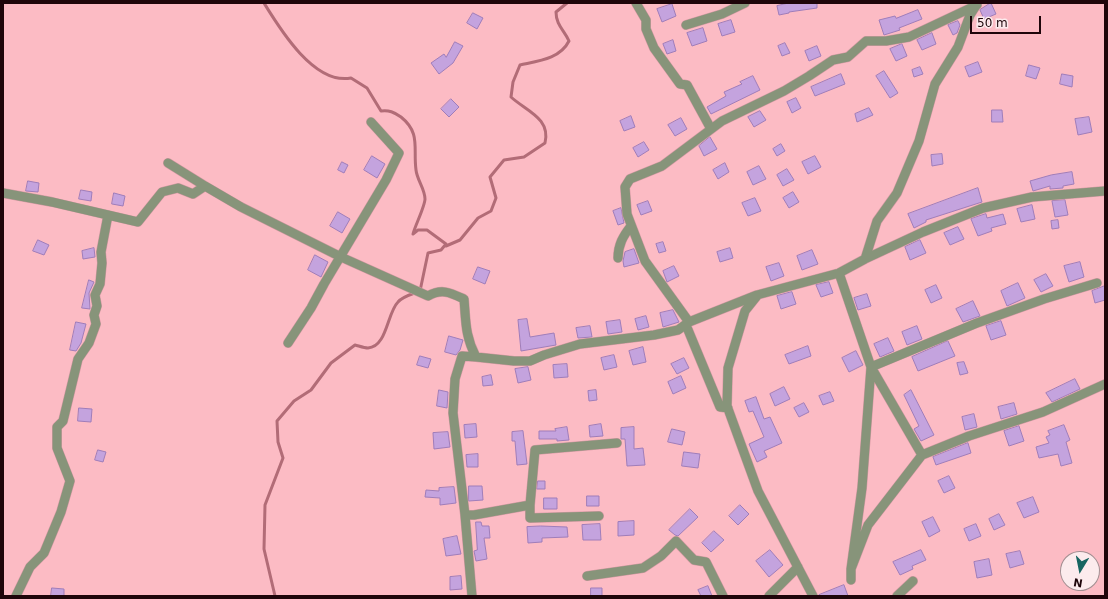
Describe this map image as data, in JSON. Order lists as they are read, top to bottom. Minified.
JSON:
{"scale_bar":"50 m","north":"bottom"}
